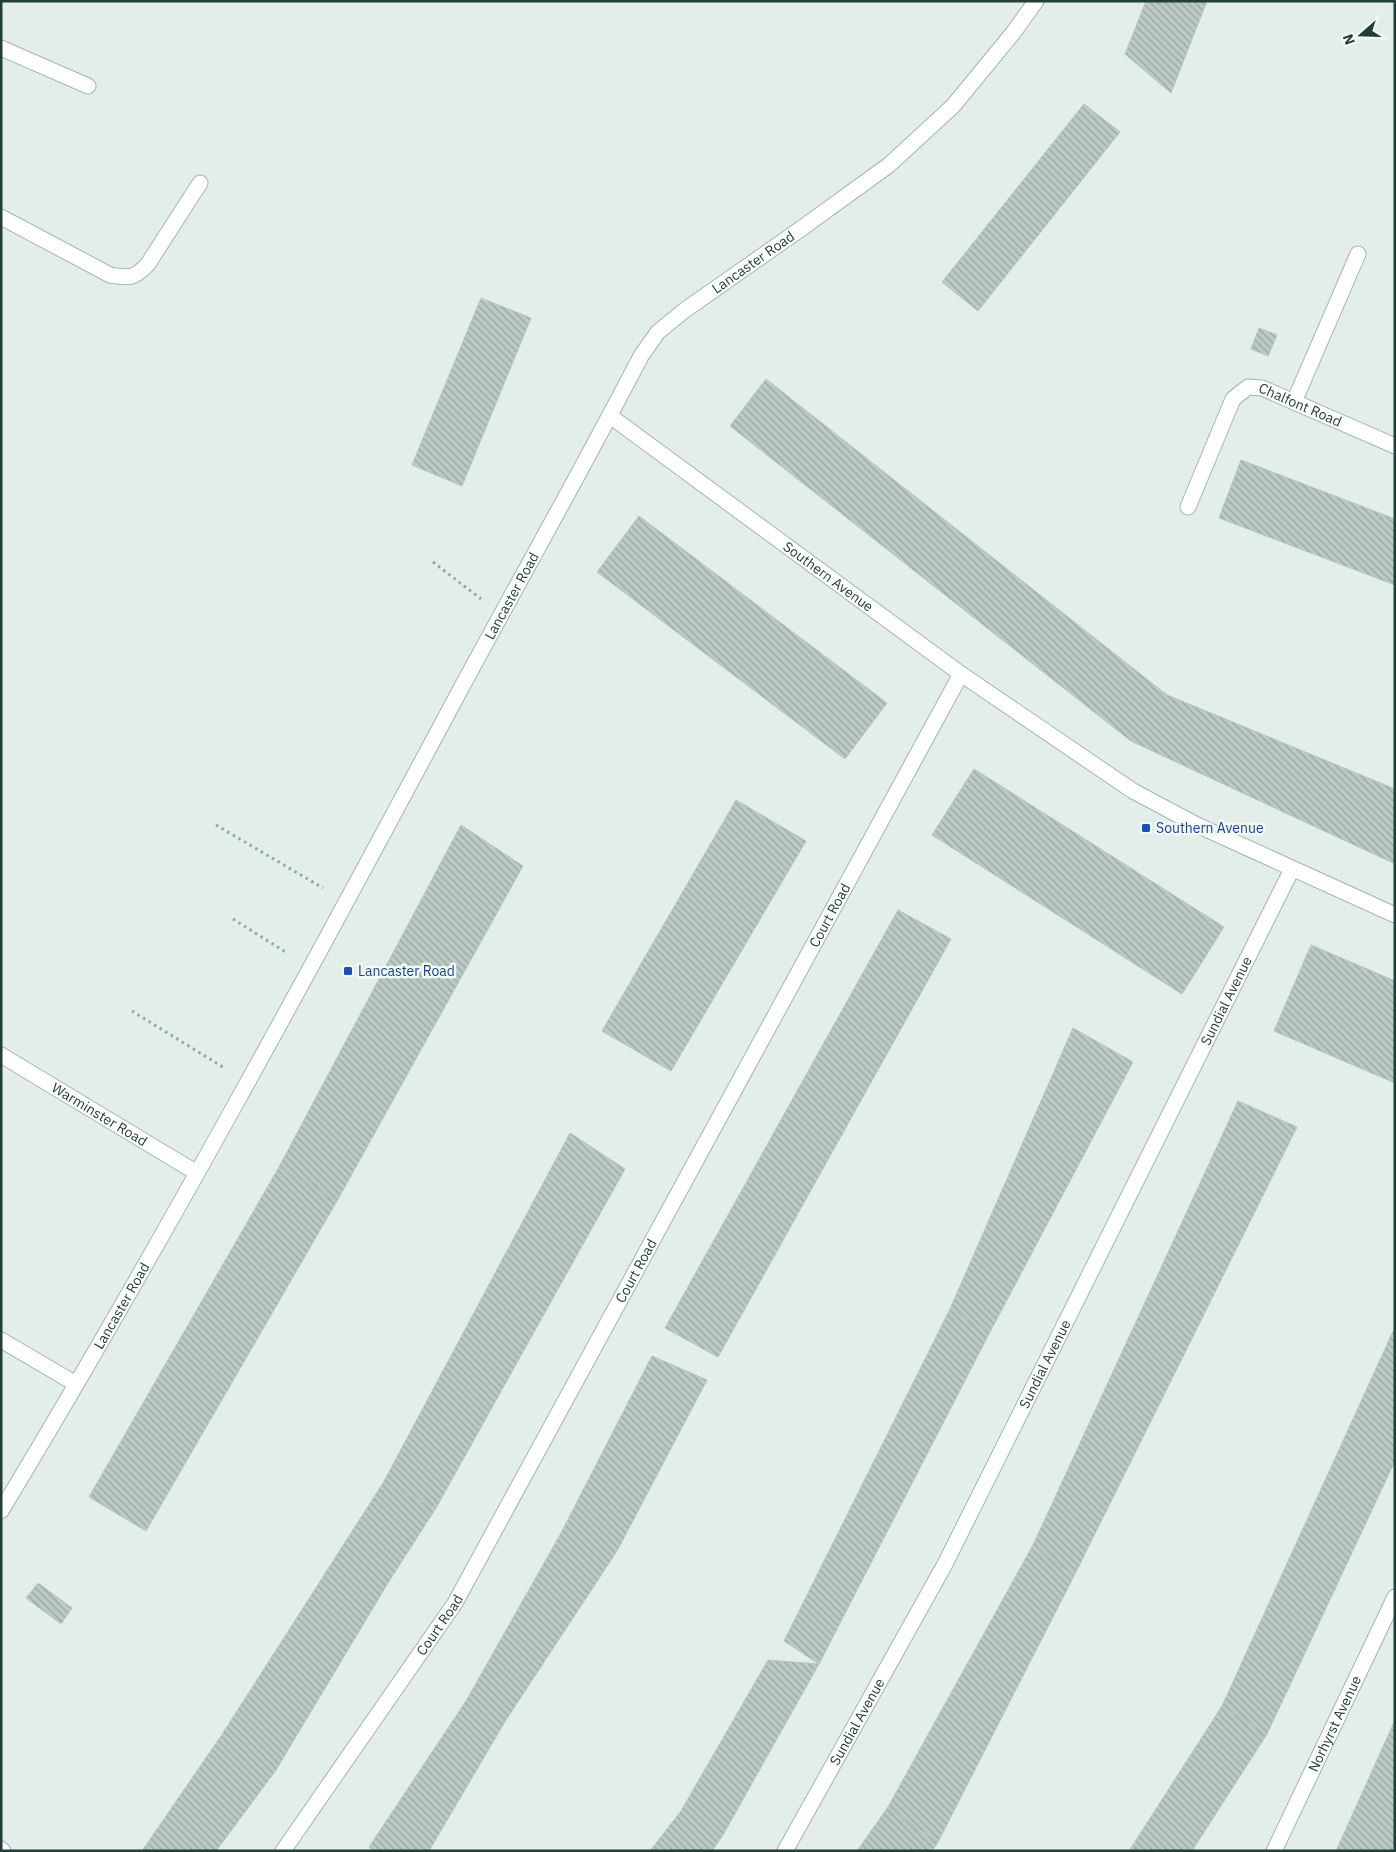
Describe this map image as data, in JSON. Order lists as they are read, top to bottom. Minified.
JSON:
{"streets":{"street":["Lancaster Road","Chalfont Road","Southern Avenue","Court Road","Sundial Avenue","Warminster Road","Norhyrst Avenue"]},"crossings":[["Lancaster Road","Southern Avenue"],["Lancaster Road","Warminster Road"],["Southern Avenue","Court Road"],["Southern Avenue","Sundial Avenue"]],"places":{"transit":["Southern Avenue","Lancaster Road"]},"north":"left"}
